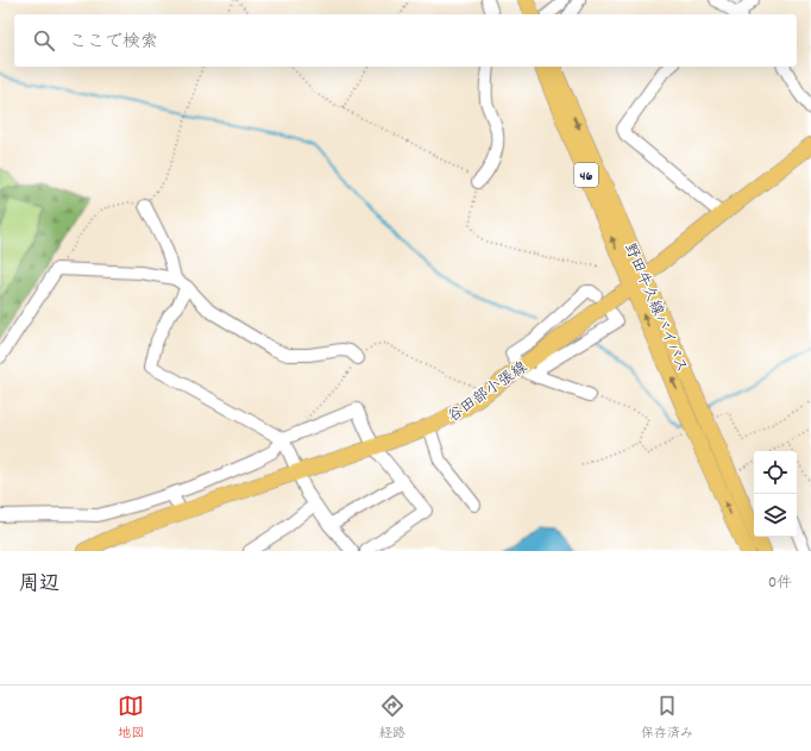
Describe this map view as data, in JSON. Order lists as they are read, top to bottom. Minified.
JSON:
{"streets":{"main road":["46","野田牛久線バイパス","谷田部小張線"]},"crossings":[["野田牛久線バイパス","谷田部小張線"]],"page":{"search":"ここで検索","heading":["周辺","0件"],"nav":["地図","経路","保存済み"]}}
